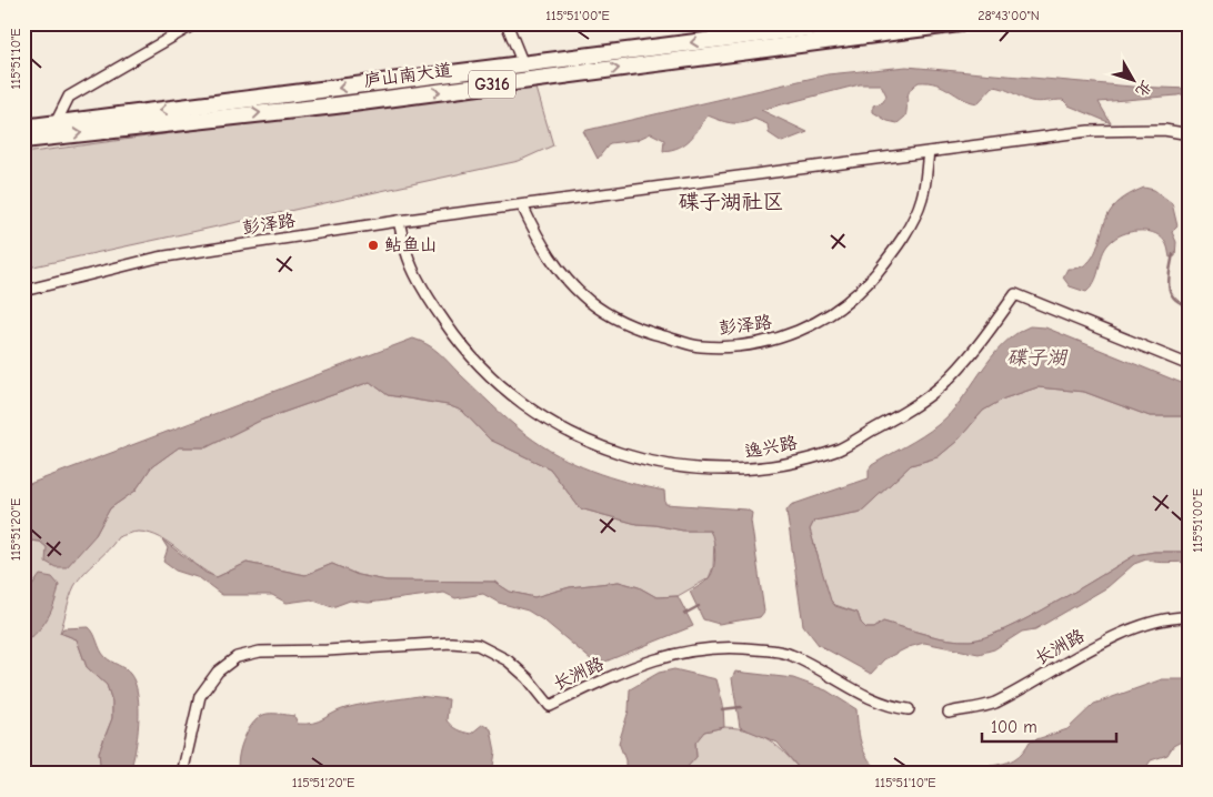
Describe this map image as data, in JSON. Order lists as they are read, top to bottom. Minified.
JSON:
{"streets":{"highway":["庐山南大道","G316"],"street":["彭泽路","逸兴路","长洲路"]},"crossings":[["彭泽路","逸兴路"]],"districts":["碟子湖社区"],"water":["碟子湖"],"places":["鲇鱼山"],"scale_bar":"100 m","north":"bottom right","coordinates":["115°51'00\"E","28°43'00\"N","115°51'10\"E","115°51'20\"E"]}
